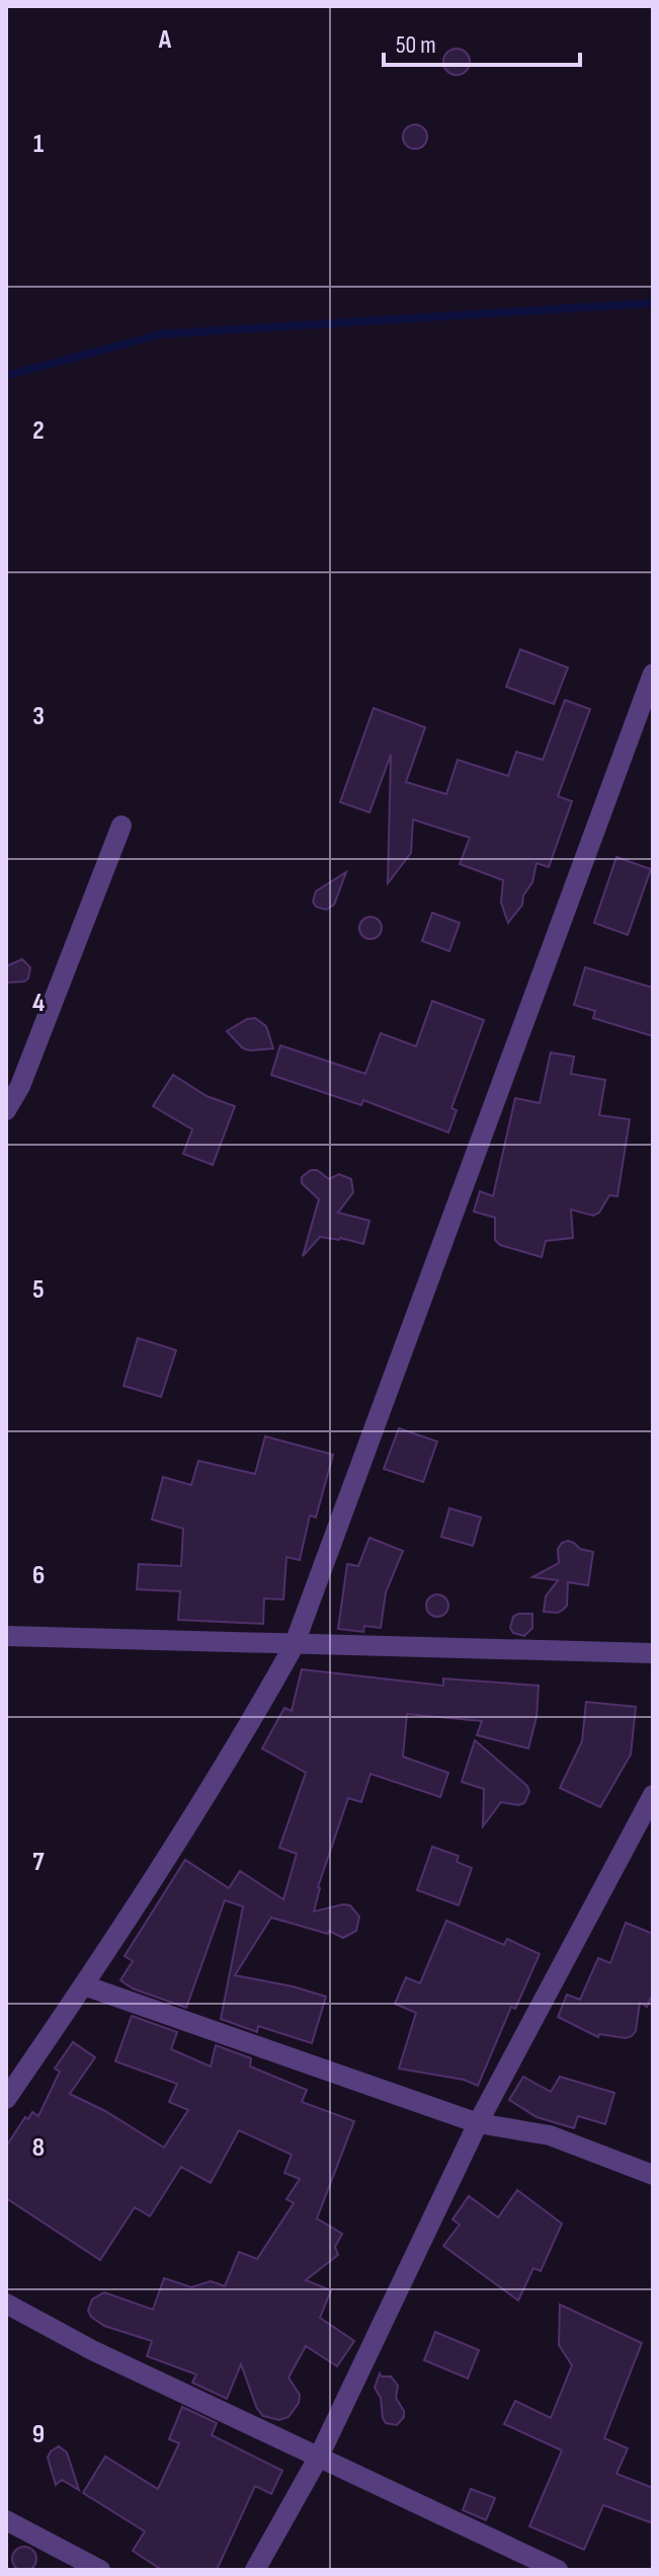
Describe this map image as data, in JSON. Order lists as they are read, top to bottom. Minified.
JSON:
{"scale_bar":"50 m","grid":{"columns":["A"],"rows":["1","2","3","4","5","6","7","8","9"]}}
